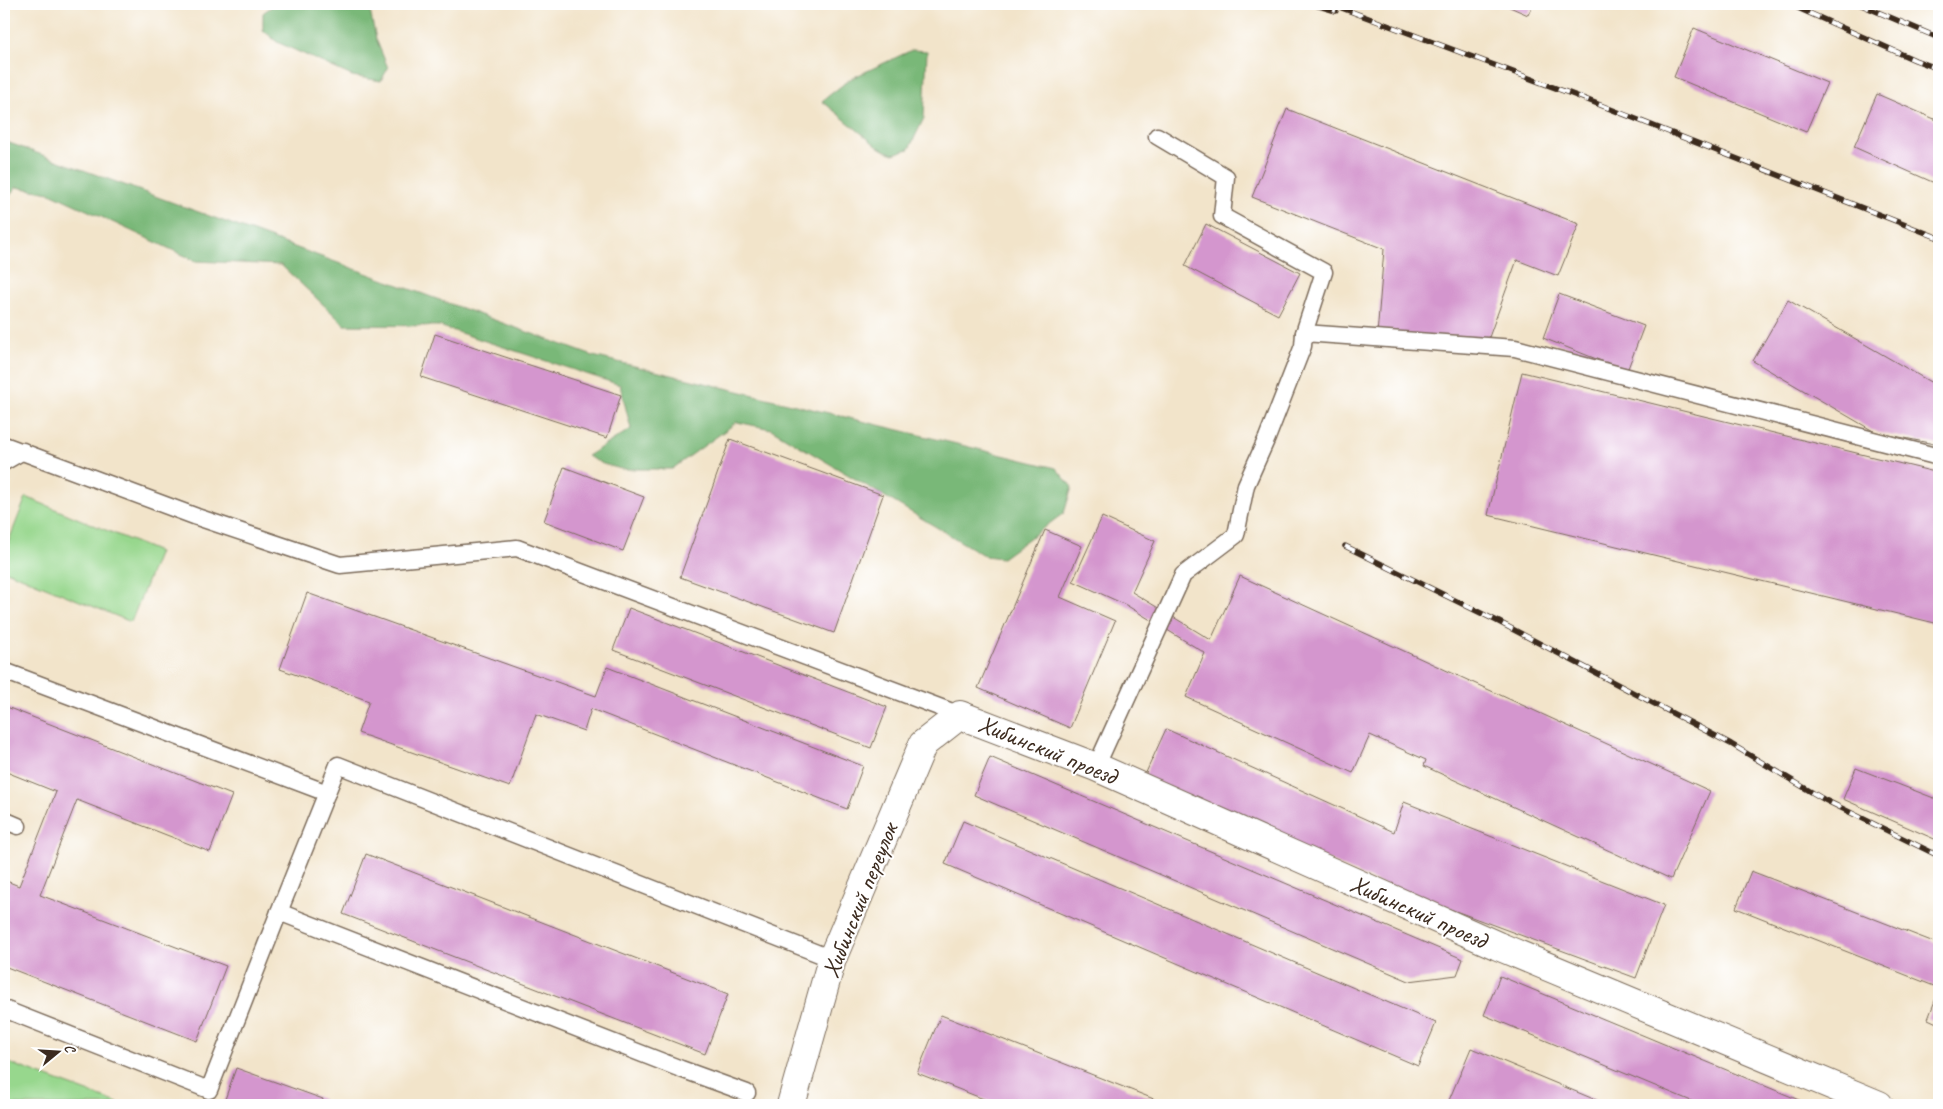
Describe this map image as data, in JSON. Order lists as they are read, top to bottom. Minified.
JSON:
{"streets":{"street":["Хибинский проезд","Хибинский переулок"]},"crossings":[["Хибинский проезд","Хибинский переулок"]],"north":"right"}
